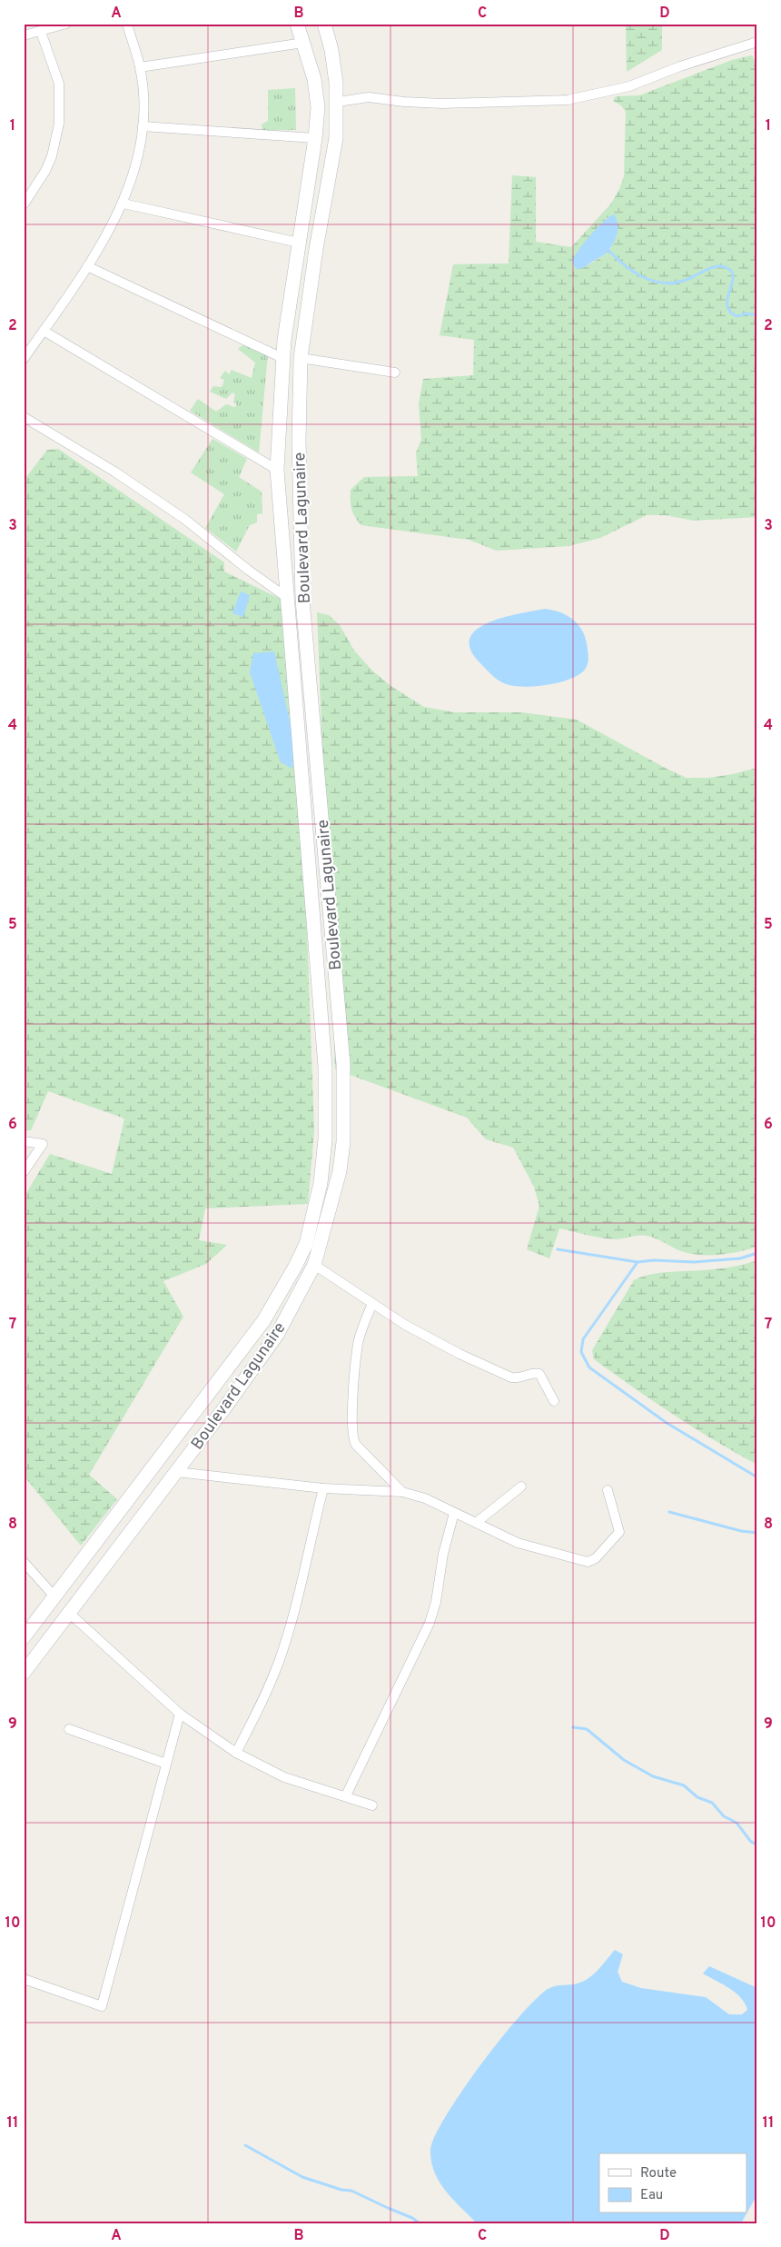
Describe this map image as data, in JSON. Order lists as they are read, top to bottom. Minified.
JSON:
{"streets":{"main road":["Boulevard Lagunaire"]},"legend":["Route","Eau"],"grid":{"columns":["A","B","C","D"],"rows":["1","2","3","4","5","6","7","8","9","10","11"]}}
